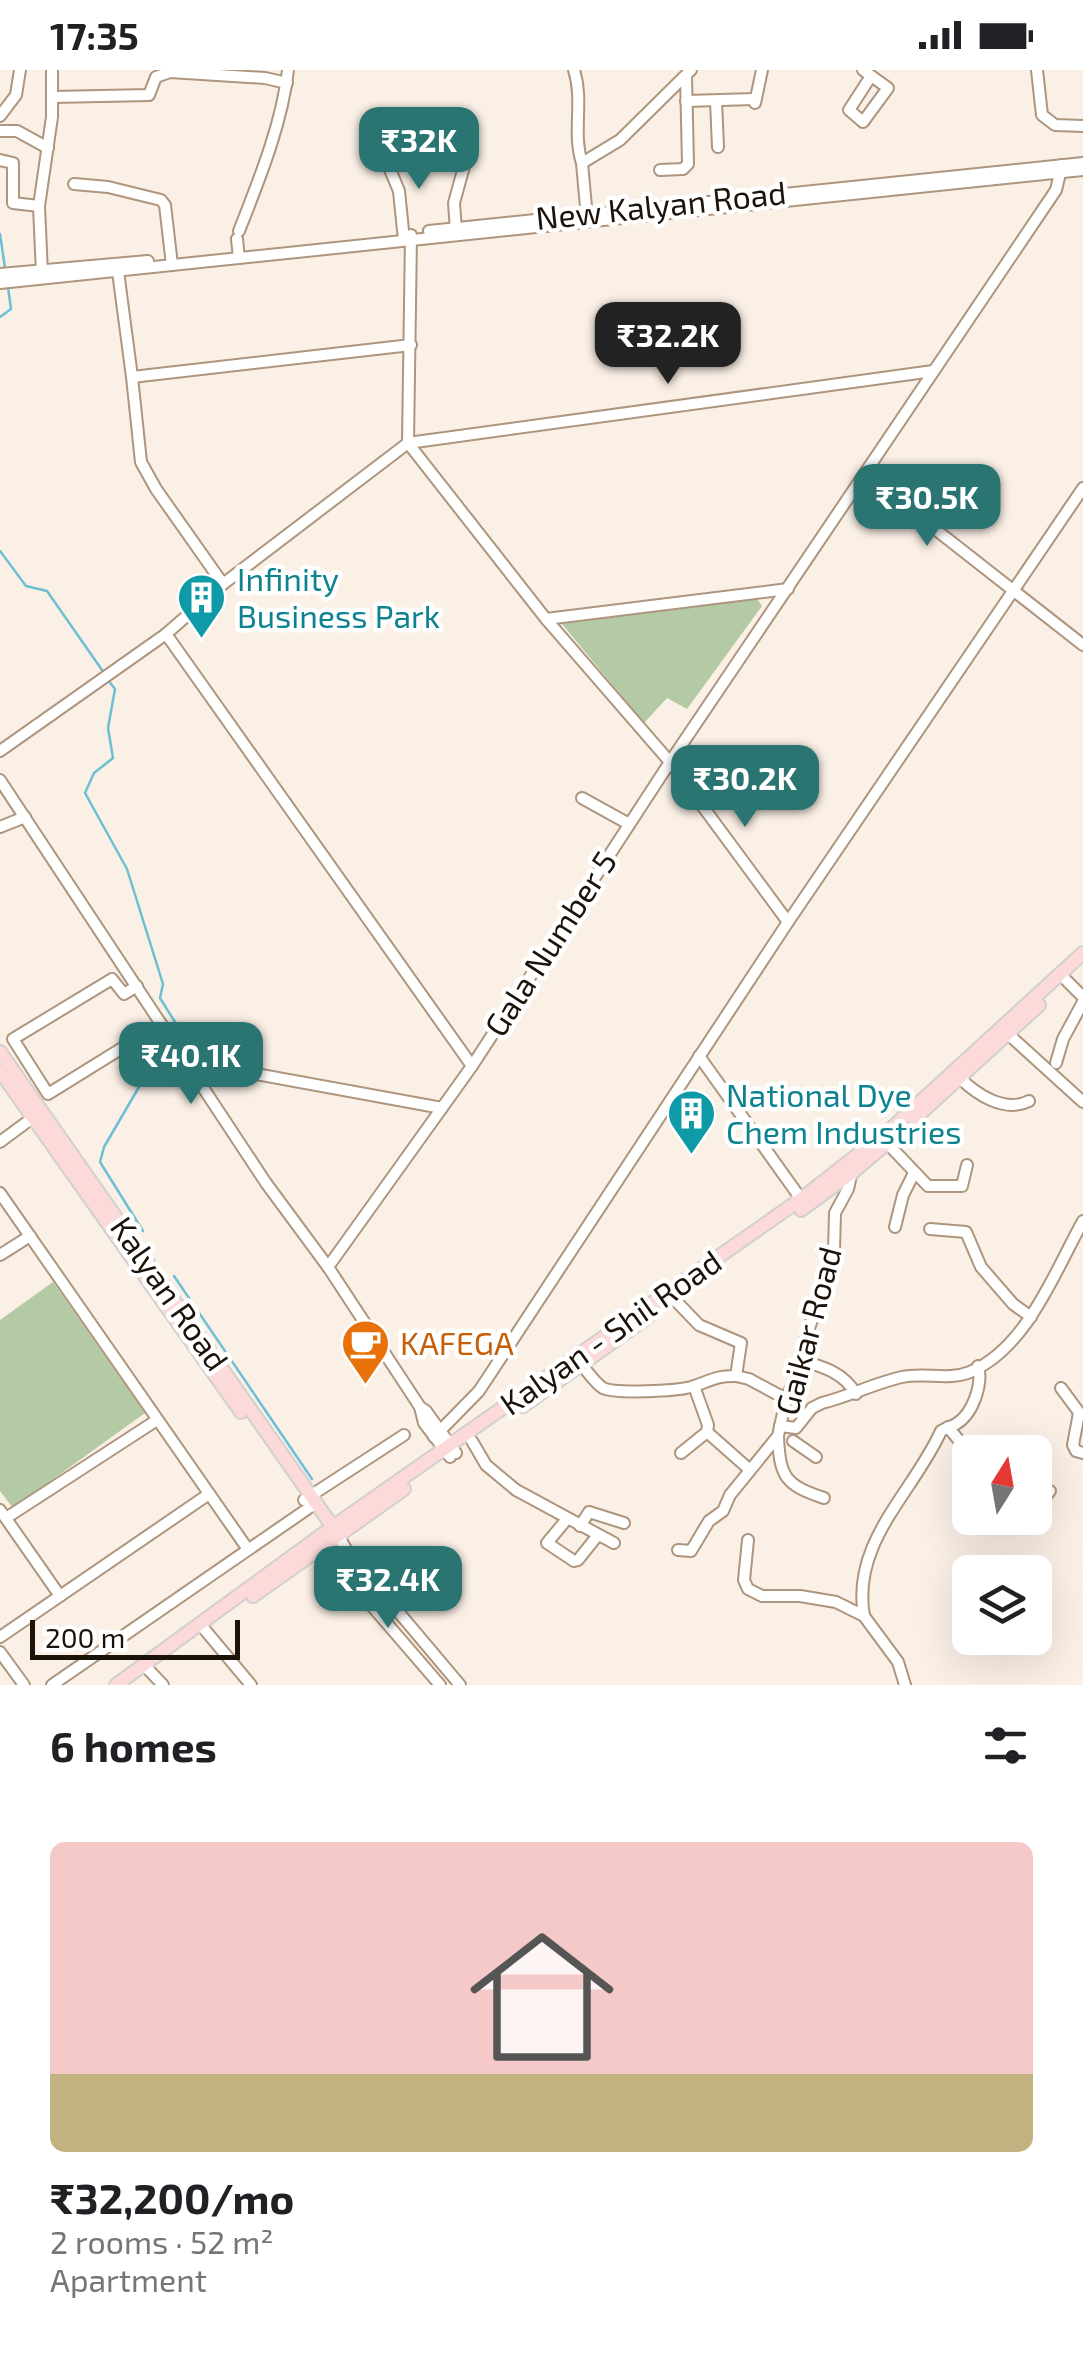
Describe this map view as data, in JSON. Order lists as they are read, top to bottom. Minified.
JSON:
{"streets":{"main road":["Kalyan Road","Kalyan - Shil Road"],"street":["New Kalyan Road","Gala Number 5","Gaikar Road"]},"crossings":[["New Kalyan Road","Gala Number 5"],["Kalyan Road","Kalyan - Shil Road"],["Gaikar Road","Kalyan - Shil Road"]],"places":{"building":["Infinity Business Park","National Dye Chem Industries"],"cafe":["KAFEGA"]},"scale_bar":"200 m","north":"top","page":{"status":"17:35","price":["₹32K","₹32.2K","₹30.5K","₹30.2K","₹40.1K","₹32.4K"],"scale":"200 m","heading":"6 homes","list":[{"name":"₹32,200/mo","note":"2 rooms · 52 m² · Apartment"}]}}
